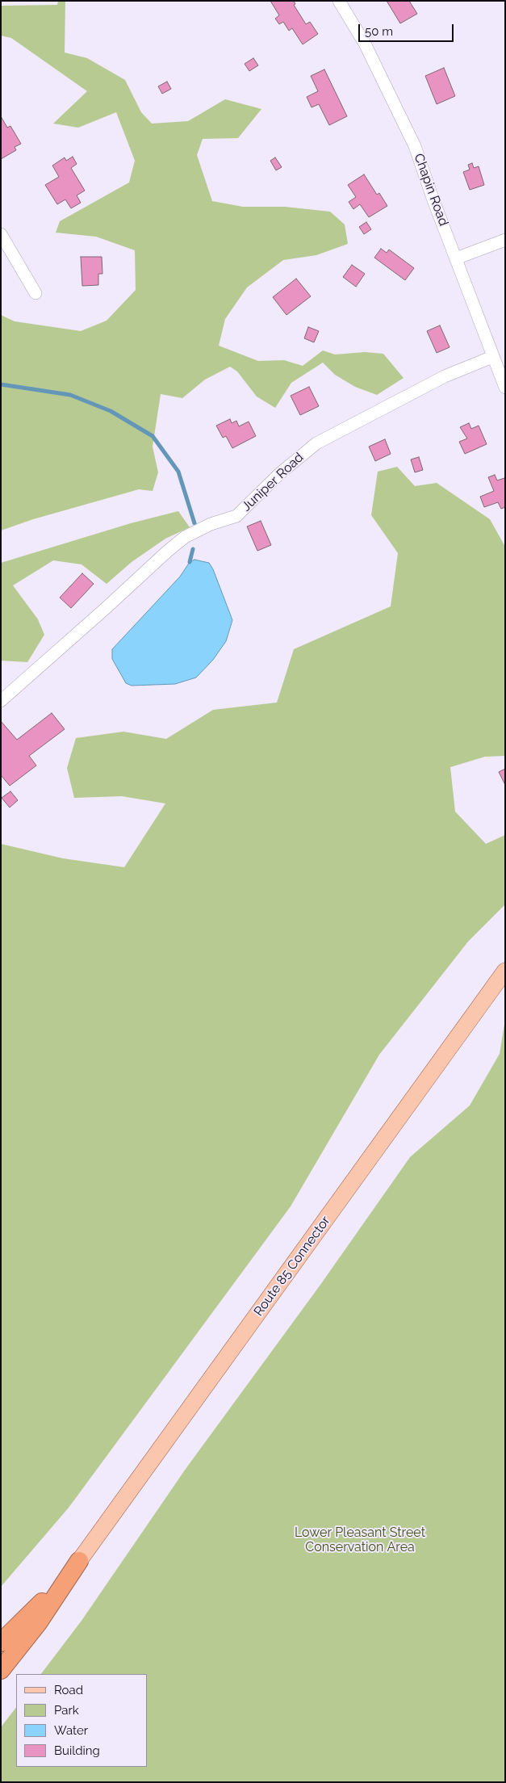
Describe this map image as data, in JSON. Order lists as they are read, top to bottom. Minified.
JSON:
{"streets":{"highway":["Route 85 Connector"],"street":["Chapin Road","Juniper Road"]},"crossings":[["Chapin Road","Juniper Road"]],"parks":["Lower Pleasant Street Conservation Area"],"legend":["Road","Park","Water","Building"],"scale_bar":"50 m"}
